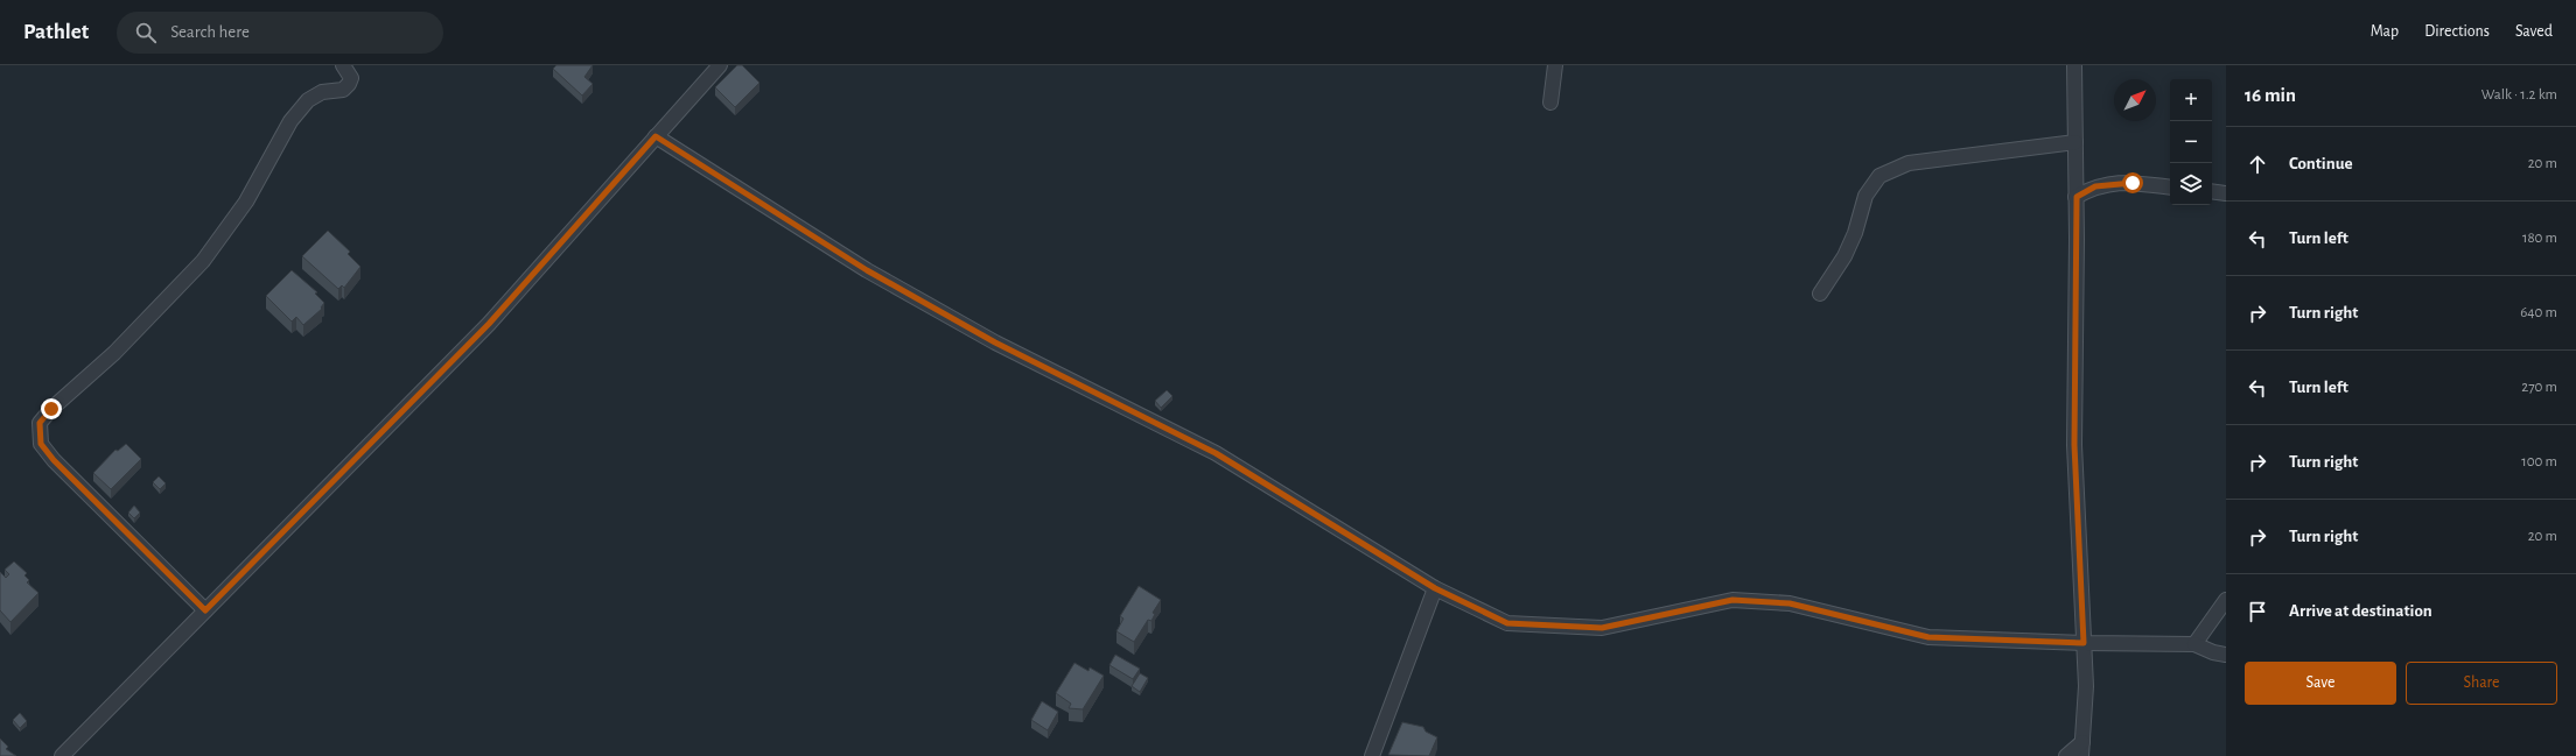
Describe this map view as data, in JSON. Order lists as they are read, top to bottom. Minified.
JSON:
{"north":"top right","page":{"header":"Pathlet","search":"Search here","nav":["Map","Directions","Saved"],"heading":["16 min","Walk · 1.2 km"],"map_buttons":["+","−"],"list":[["Continue","20 m"],["Turn left","180 m"],["Turn right","640 m"],["Turn left","270 m"],["Turn right","100 m"],["Turn right","20 m"],"Arrive at destination"],"buttons":["Save","Share"]}}
